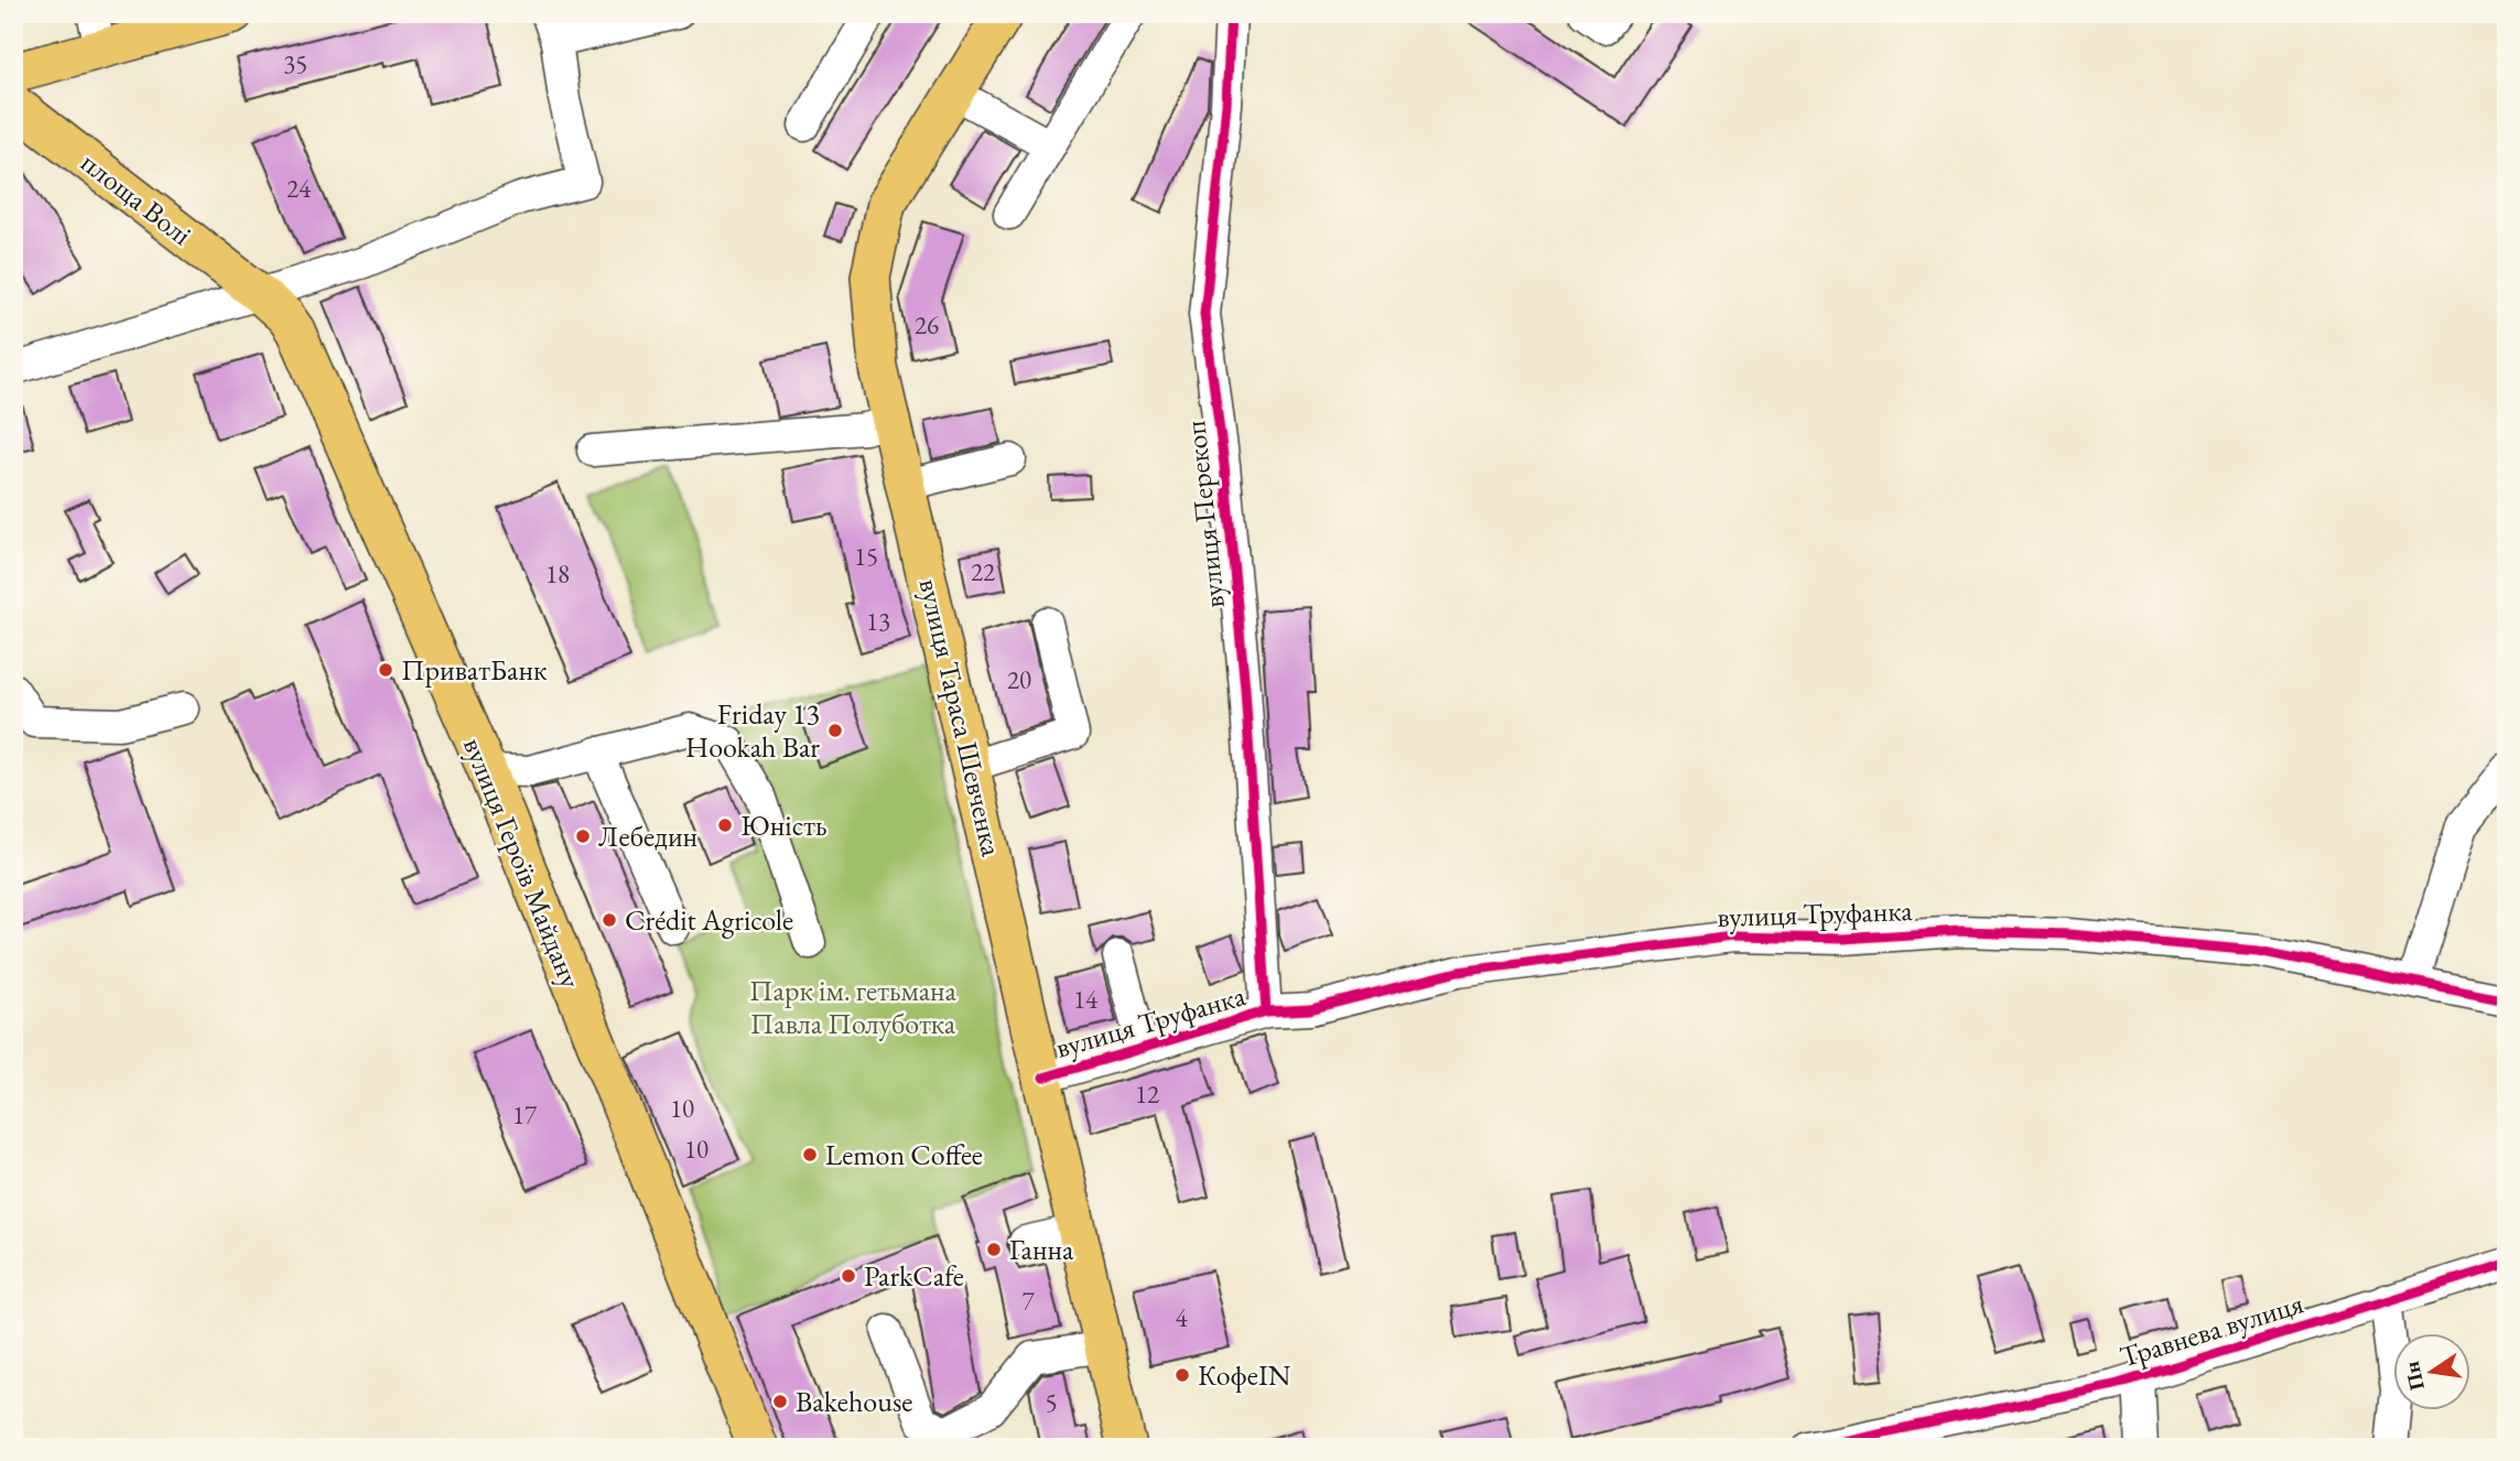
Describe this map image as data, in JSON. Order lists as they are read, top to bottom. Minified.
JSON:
{"streets":{"main road":["площа Волі","вулиця Тараса Шевченка","вулиця Героїв Майдану"],"street":["вулиця Перекоп","вулиця Труфанка","Травнева вулиця"]},"crossings":[["площа Волі","вулиця Героїв Майдану"],["вулиця Перекоп","вулиця Труфанка"],["вулиця Тараса Шевченка","вулиця Труфанка"]],"parks":["Парк ім. гетьмана Павла Полуботка"],"places":["ПриватБанк","Friday 13 Hookah Bar","Юність","Лебедин","Crédit Agricole","Lemon Coffee","Ганна","ParkCafe","КофеIN","Bakehouse"],"house_numbers":["35","24","26","15","22","18","13","20","14","12","10","17","10","7","4","5"],"north":"left"}
